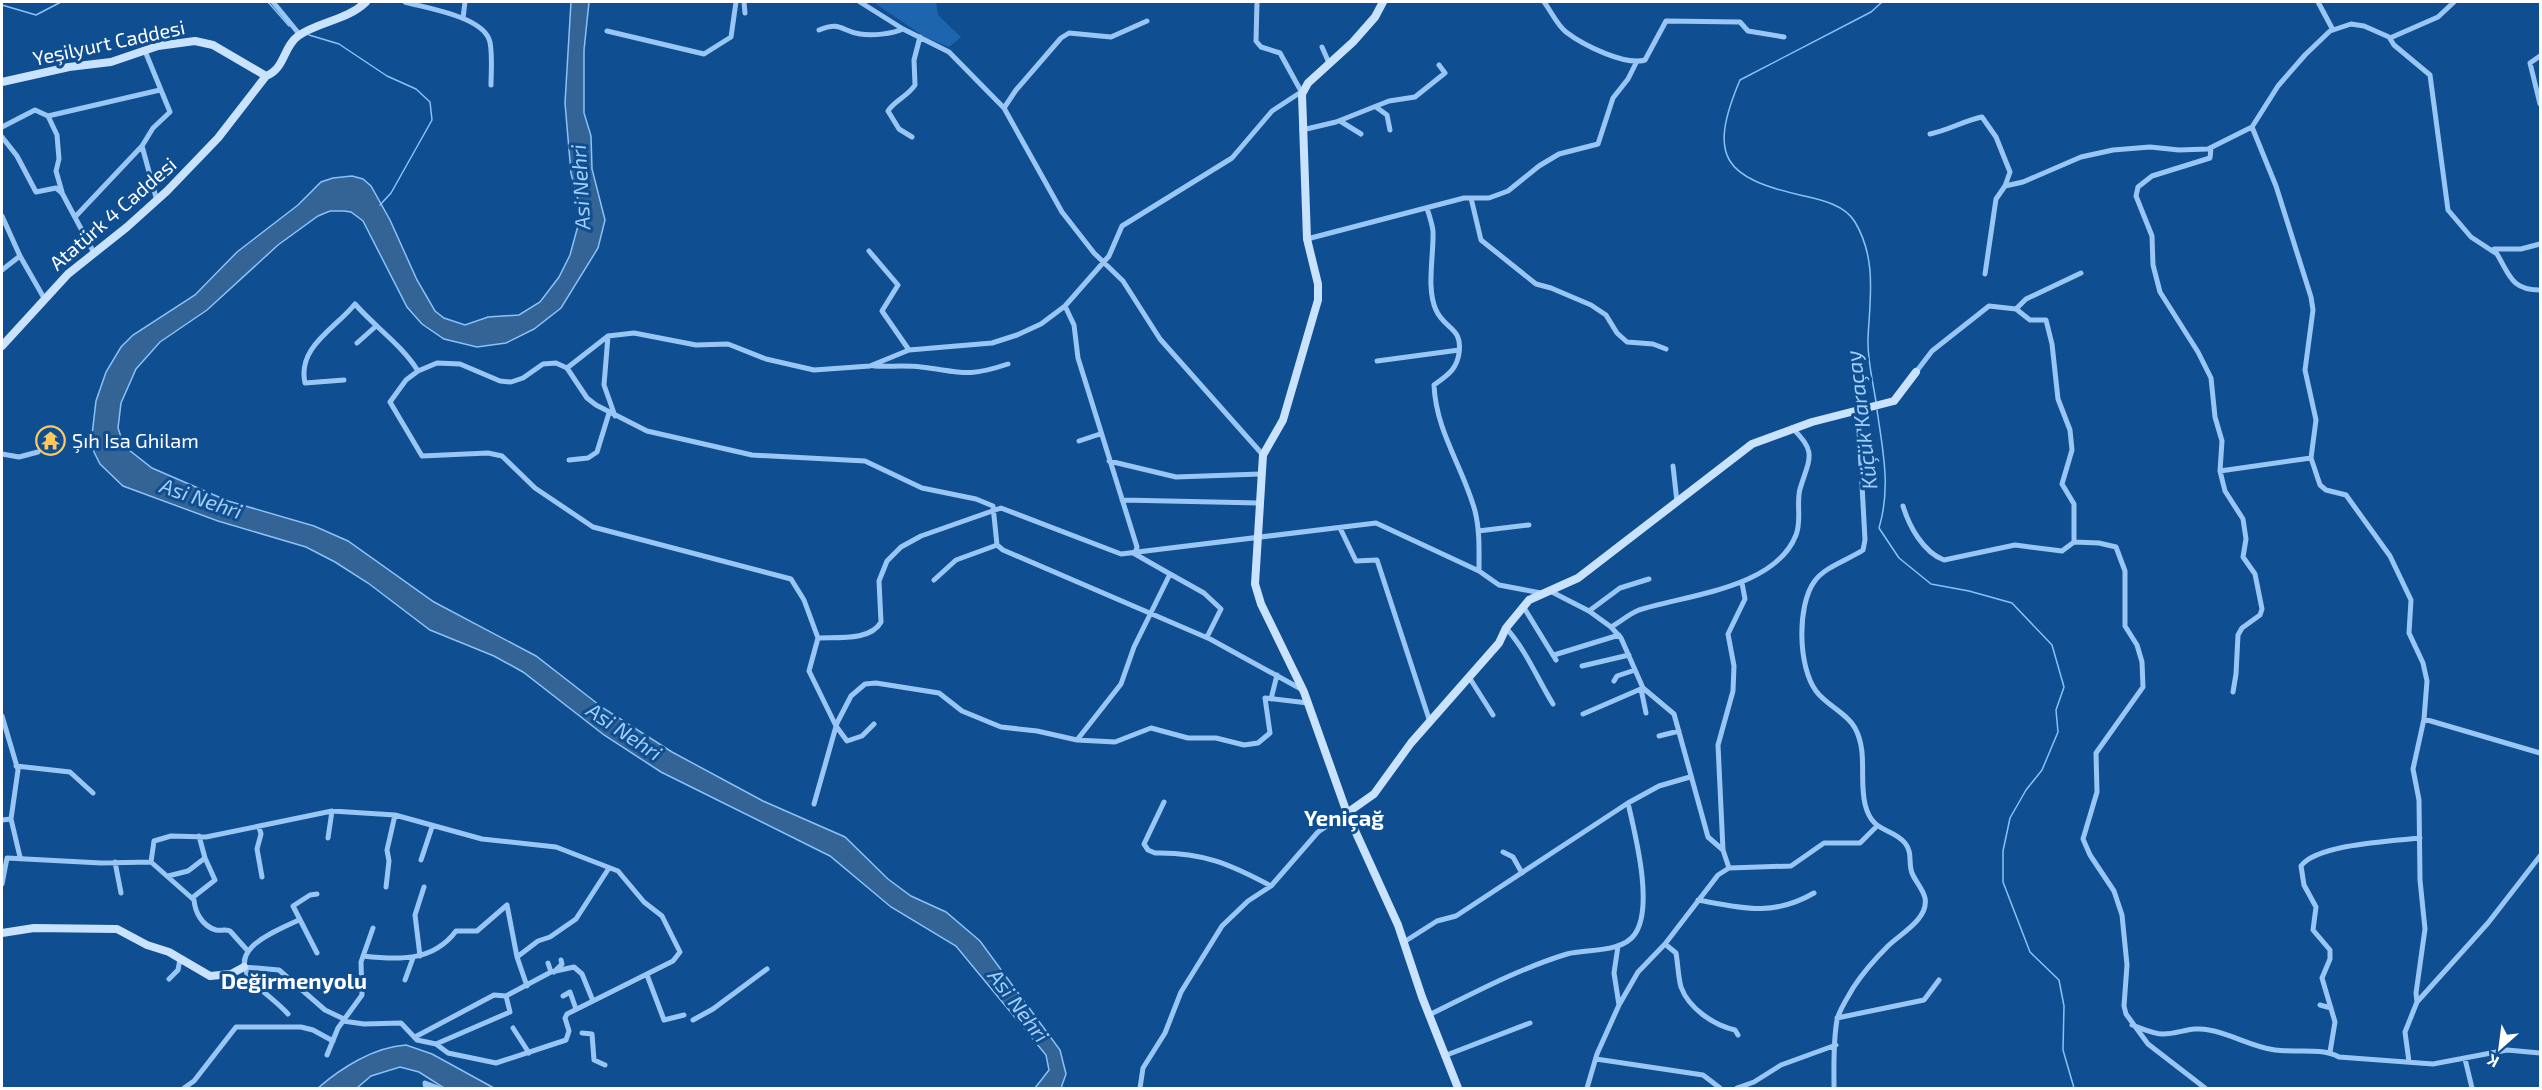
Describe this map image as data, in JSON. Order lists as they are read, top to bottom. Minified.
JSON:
{"streets":{"street":["Yeşilyurt Caddesi","Atatürk 4 Caddesi"]},"crossings":[["Yeşilyurt Caddesi","Atatürk 4 Caddesi"]],"districts":["Yeniçağ","Değirmenyolu"],"water":["Asi Nehri","Küçük Karaçay"],"places":{"temple":["Şıh Isa Ghilam"]},"north":"bottom left"}
